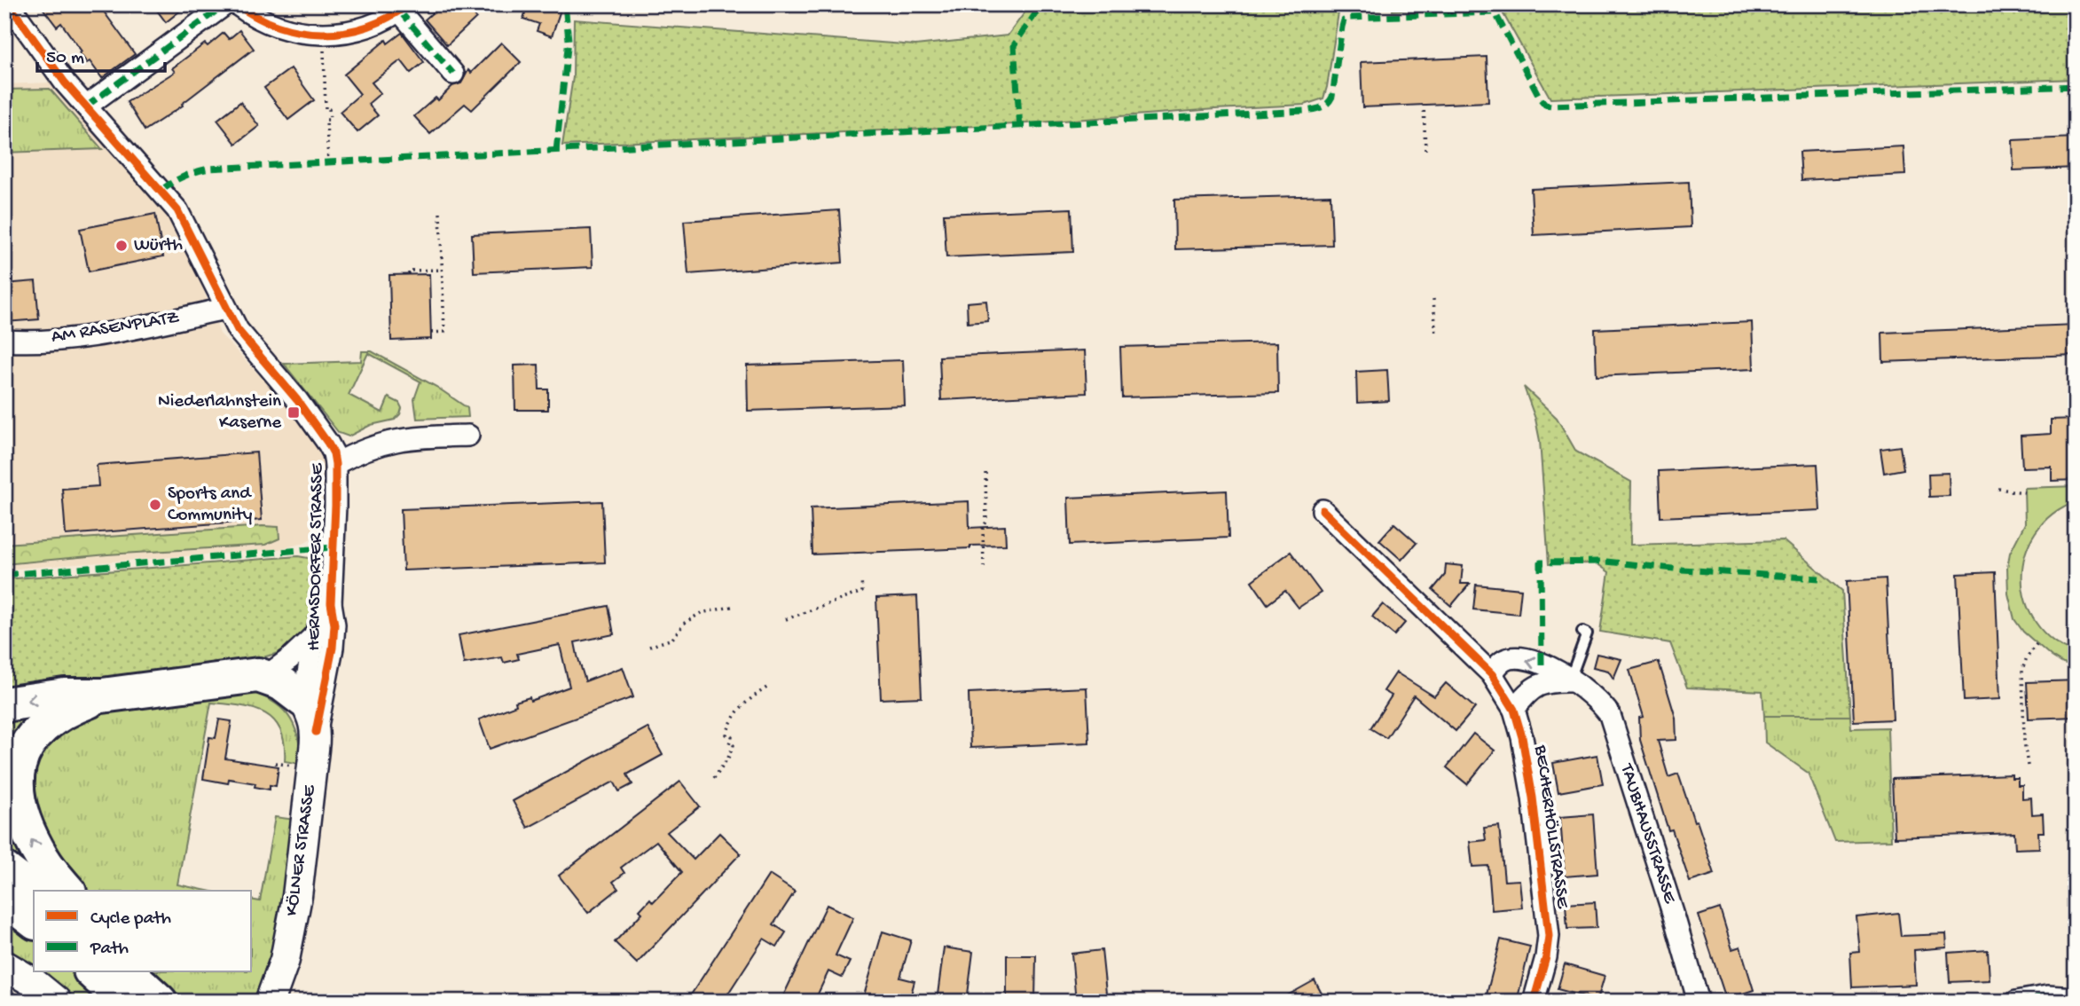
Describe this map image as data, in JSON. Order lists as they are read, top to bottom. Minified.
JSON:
{"streets":{"street":["AM RASENPLATZ","HERMSDORFER STRASSE","BECHERHÖLLSTRASSE","TAUBHAUSSTRASSE","KÖLNER STRASSE"]},"crossings":[["AM RASENPLATZ","HERMSDORFER STRASSE"],["HERMSDORFER STRASSE","KÖLNER STRASSE"],["BECHERHÖLLSTRASSE","TAUBHAUSSTRASSE"]],"places":{"other":["Würth","Sports and Community"],"transit":["Niederlahnstein Kaserne"]},"legend":["Cycle path","Path"],"scale_bar":"50 m"}
